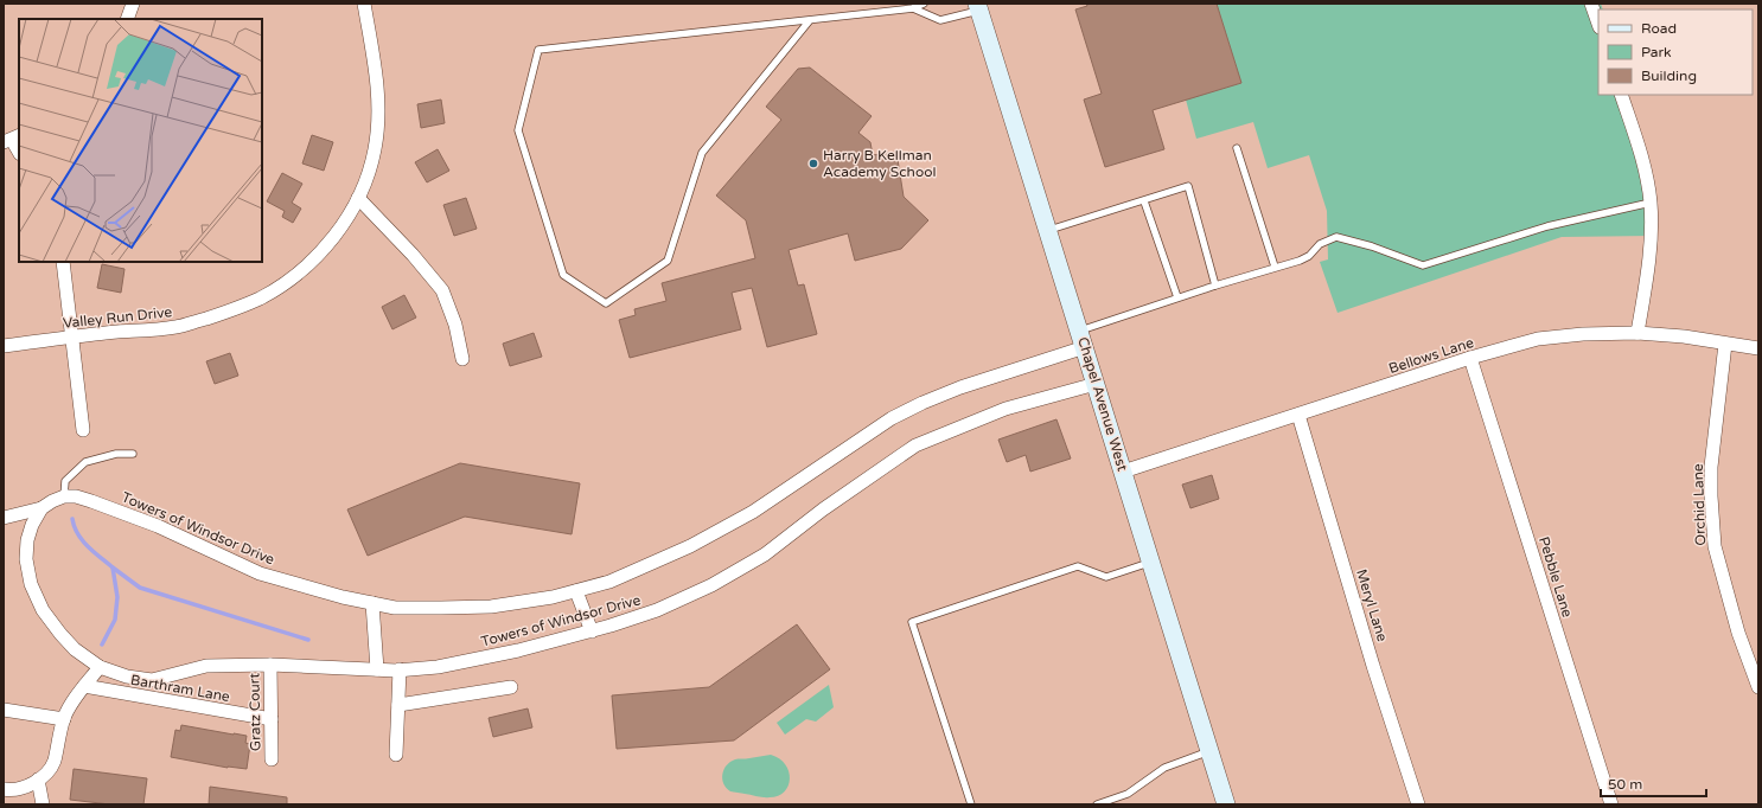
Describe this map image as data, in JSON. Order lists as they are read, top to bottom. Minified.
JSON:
{"streets":{"main road":["Chapel Avenue West"],"street":["Valley Run Drive","Bellows Lane","Orchid Lane","Towers of Windsor Drive","Pebble Lane","Meryl Lane","Barthram Lane","Gratz Court"]},"crossings":[["Bellows Lane","Chapel Avenue West"],["Bellows Lane","Orchid Lane"],["Bellows Lane","Pebble Lane"],["Bellows Lane","Meryl Lane"],["Chapel Avenue West","Towers of Windsor Drive"],["Towers of Windsor Drive","Gratz Court"],["Barthram Lane","Gratz Court"]],"places":["Harry B Kellman Academy School"],"legend":["Road","Park","Building"],"scale_bar":"50 m"}
